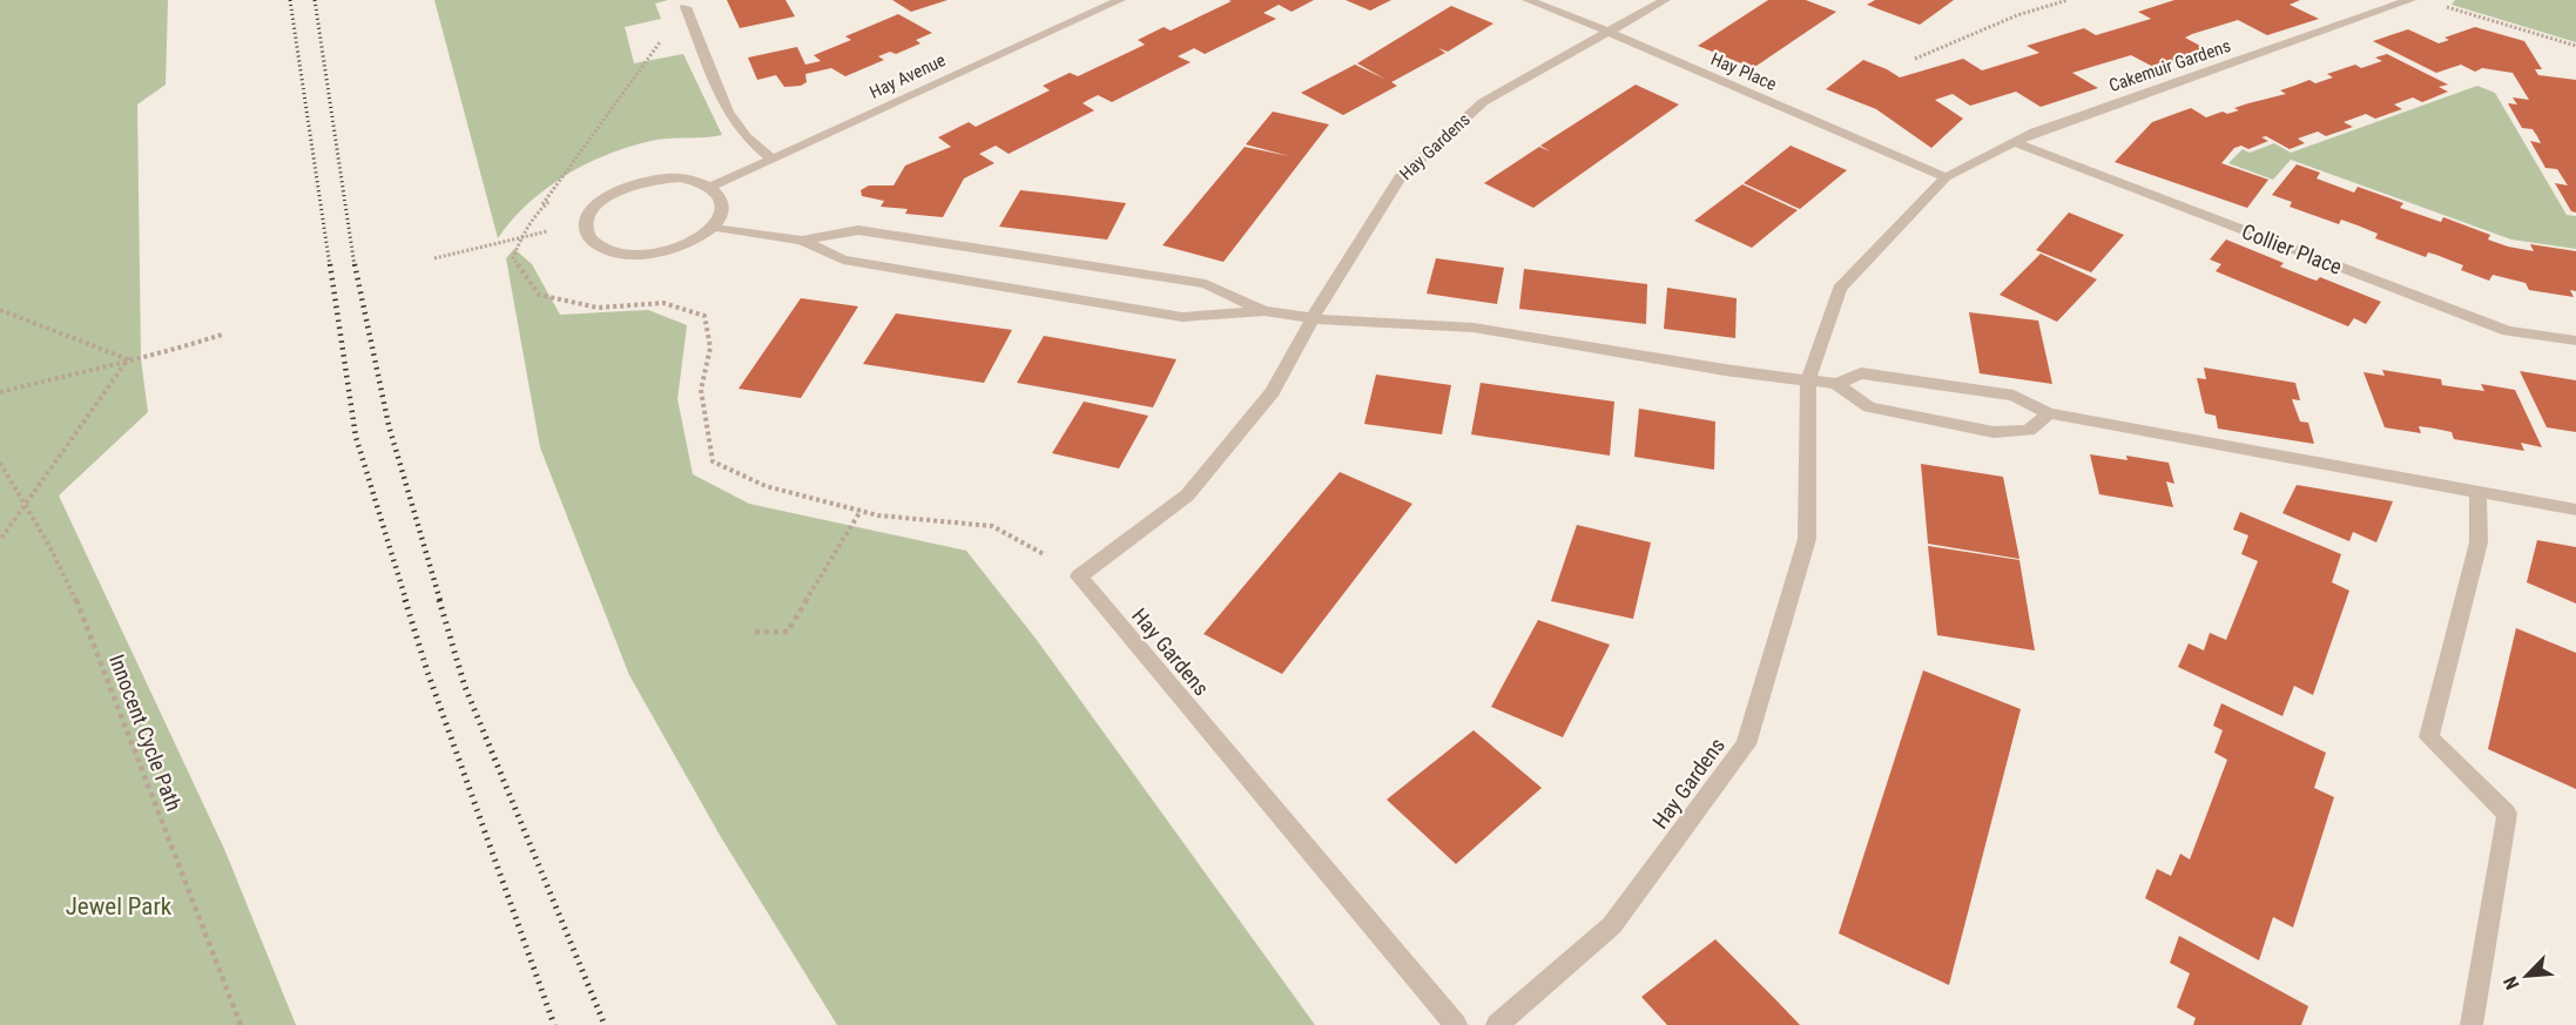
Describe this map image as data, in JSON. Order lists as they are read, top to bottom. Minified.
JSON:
{"streets":{"street":["Cakemuir Gardens","Hay Place","Hay Avenue","Hay Gardens","Collier Place"],"path":["Innocent Cycle Path"]},"crossings":[["Cakemuir Gardens","Hay Place"],["Cakemuir Gardens","Hay Gardens"],["Cakemuir Gardens","Collier Place"],["Hay Place","Hay Gardens"]],"parks":["Jewel Park"],"north":"bottom left"}
